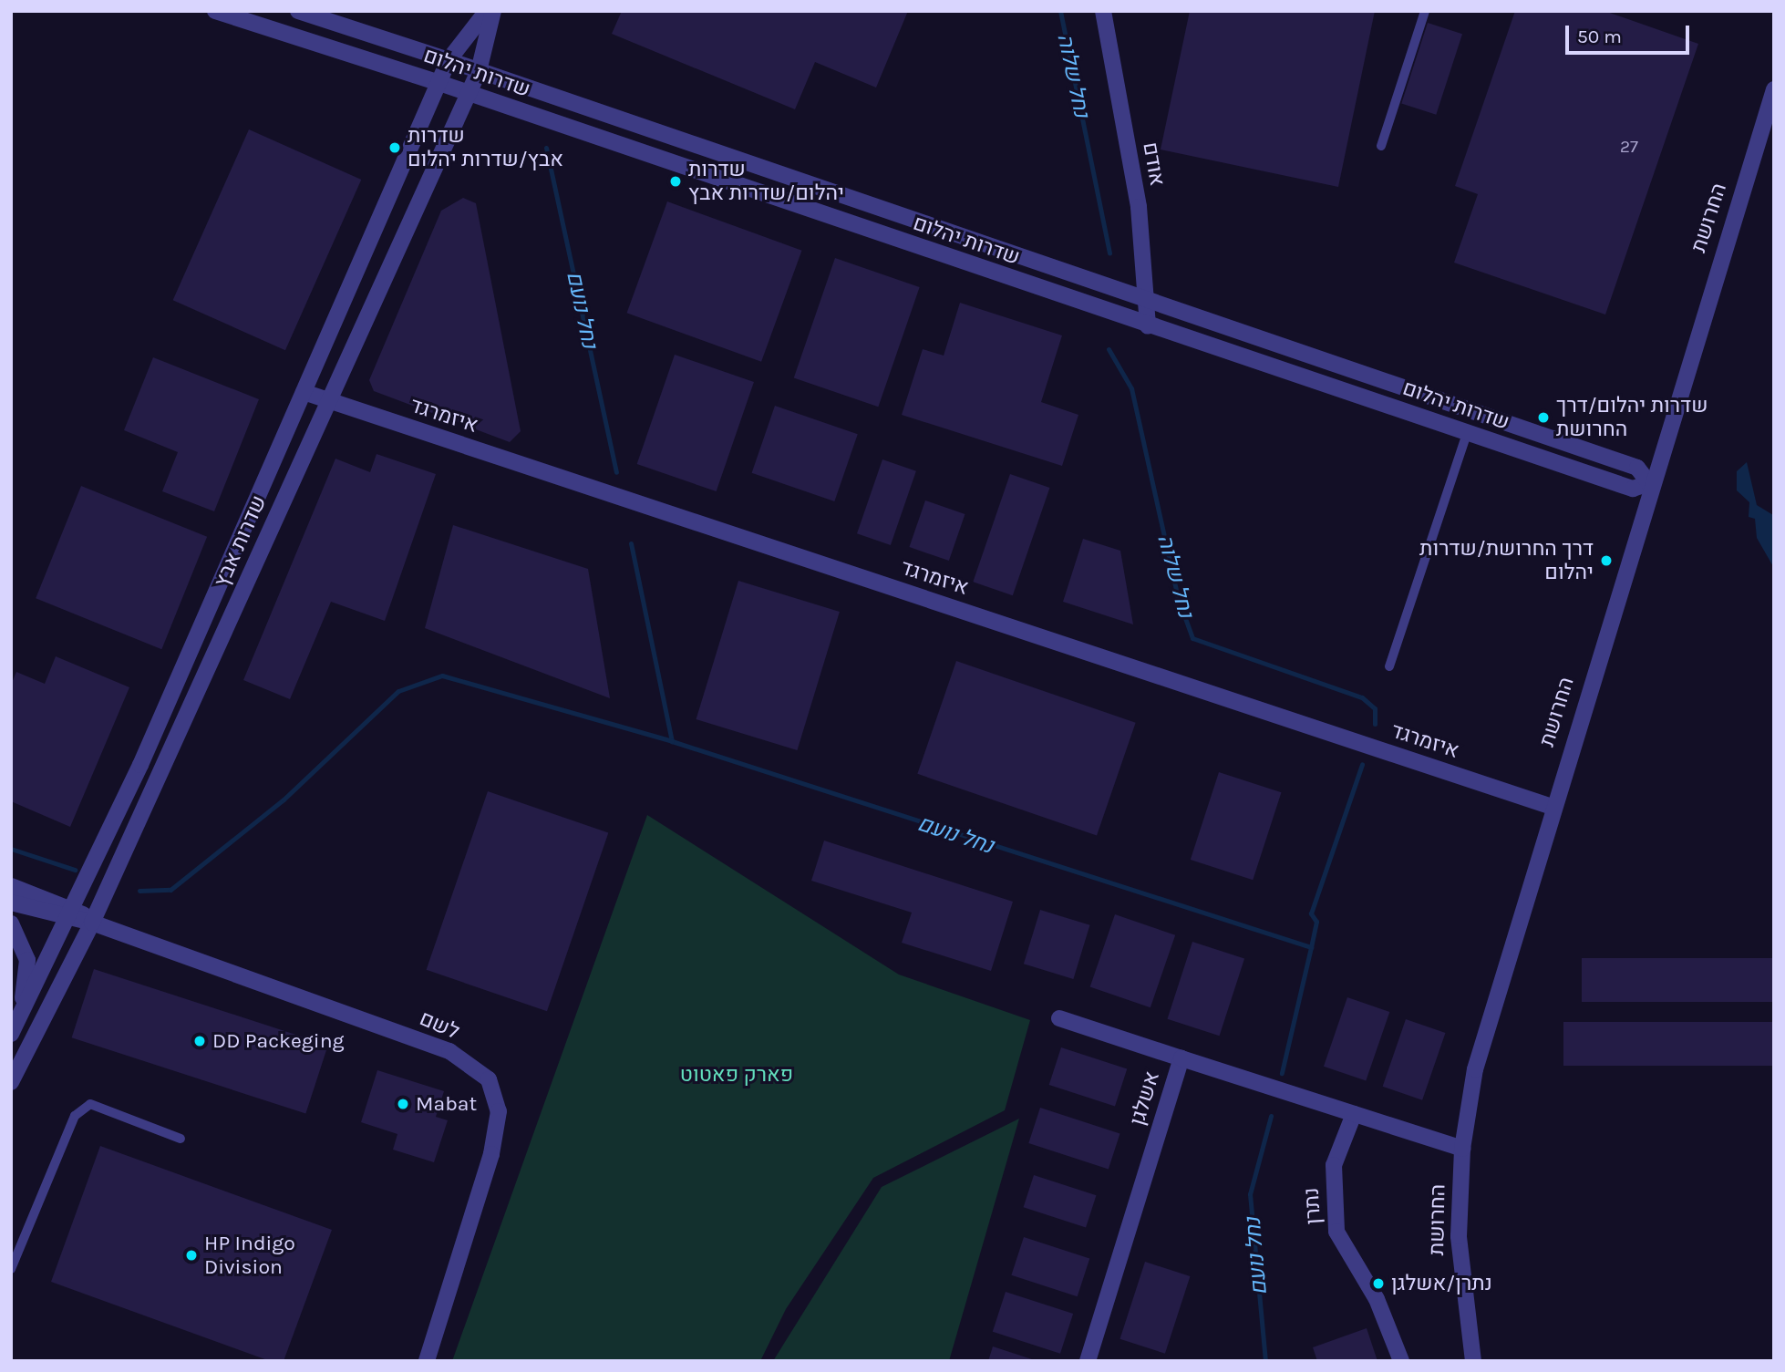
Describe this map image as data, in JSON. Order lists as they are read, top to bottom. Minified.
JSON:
{"streets":{"street":["שדרות יהלום","אודם","החרושת","איזמרגד","שדרות אבץ","לשם","אשלגן","נתרן"]},"crossings":[["שדרות יהלום","אודם"],["שדרות יהלום","החרושת"],["שדרות יהלום","שדרות אבץ"],["החרושת","איזמרגד"],["החרושת","אשלגן"],["איזמרגד","שדרות אבץ"],["שדרות אבץ","לשם"],["אשלגן","נתרן"]],"water":["נחל שלוה","נחל נועם"],"parks":["פארק פאטוט"],"places":["שדרות אבץ/שדרות יהלום","שדרות יהלום/שדרות אבץ","שדרות יהלום/דרך החרושת","דרך החרושת/שדרות יהלום","DD Packeging","Mabat","HP Indigo Division","נתרן/אשלגן"],"house_numbers":["27"],"scale_bar":"50 m"}
